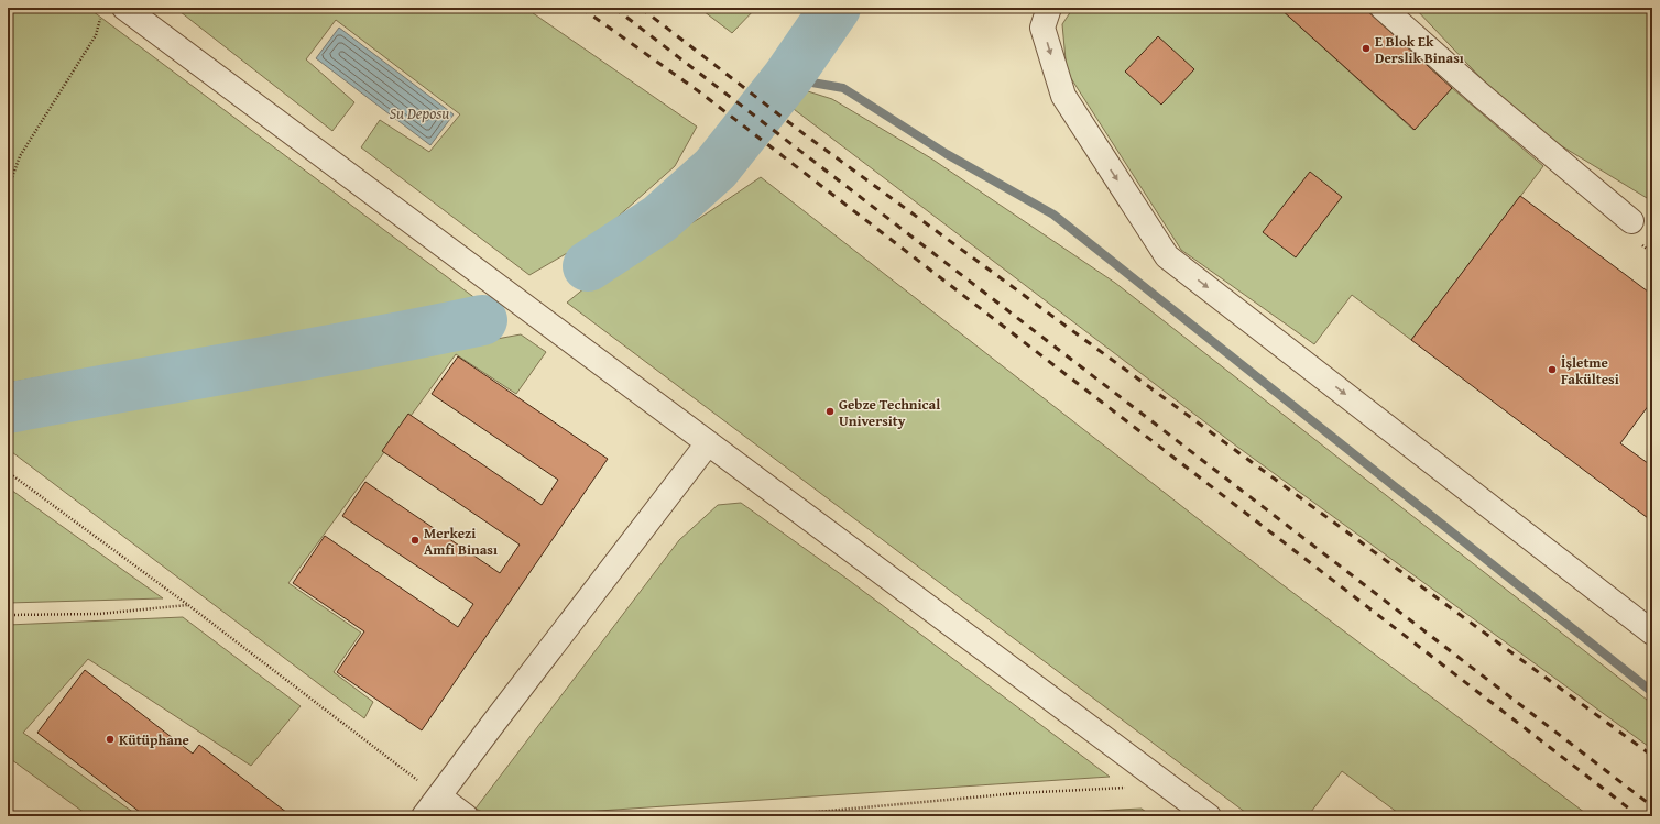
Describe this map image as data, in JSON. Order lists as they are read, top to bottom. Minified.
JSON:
{"water":["Su Deposu"],"places":["E Blok Ek Derslik Binası","İşletme Fakültesi","Gebze Technical University","Merkezi Amfi Binası","Kütüphane"]}
